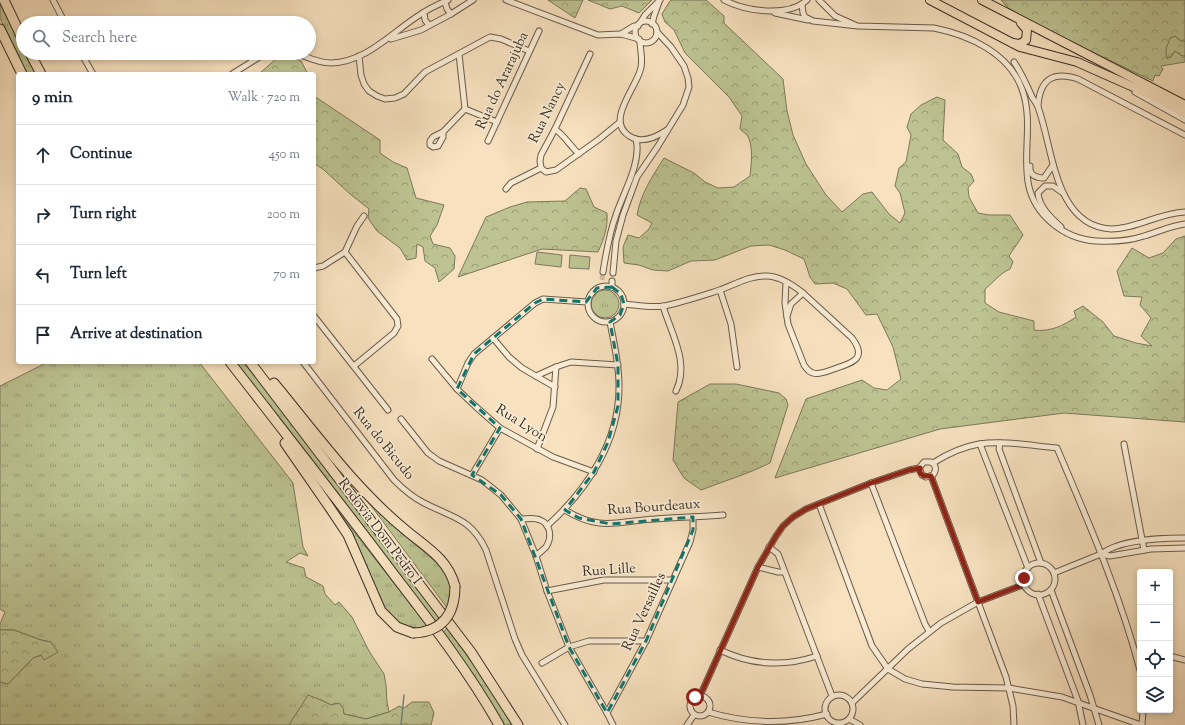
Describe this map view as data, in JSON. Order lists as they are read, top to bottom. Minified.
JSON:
{"streets":{"highway":["Rodovia Dom Pedro I"],"street":["Rua do Ararajuba","Rua Nancy","Rua Lyon","Rua do Bicudo","Rua Bourdeaux","Rua Lille","Rua Versailles"]},"crossings":[["Rua Bourdeaux","Rua Versailles"],["Rua Lille","Rua Versailles"]],"page":{"search":"Search here","heading":["9 min","Walk · 720 m"],"list":[["Continue","450 m"],["Turn right","200 m"],["Turn left","70 m"],"Arrive at destination"],"map_buttons":["+","−"]}}
